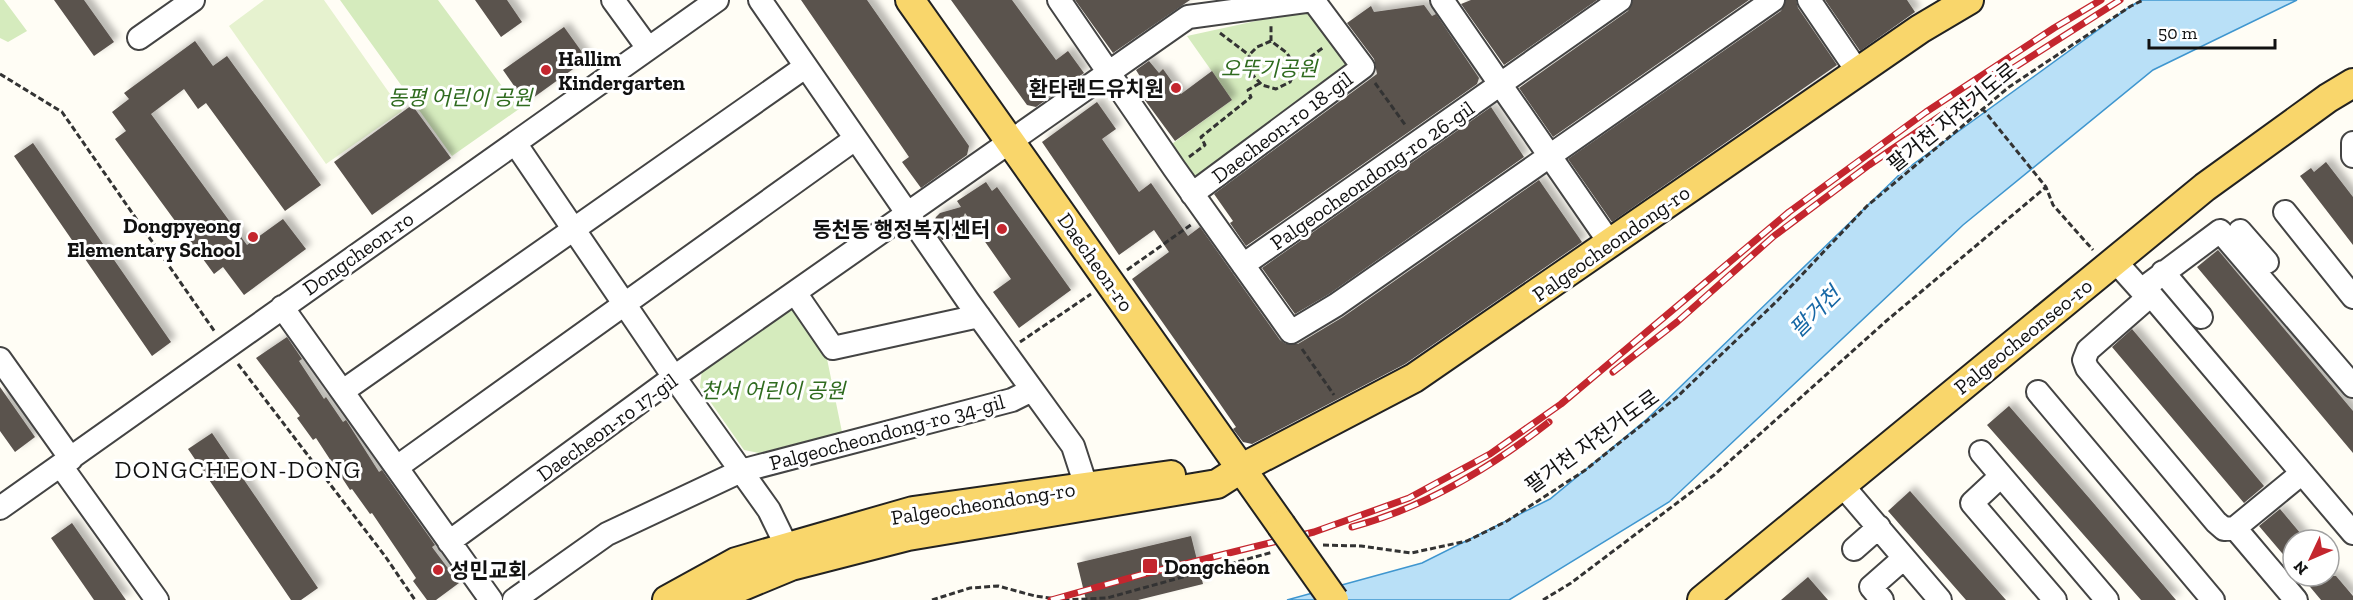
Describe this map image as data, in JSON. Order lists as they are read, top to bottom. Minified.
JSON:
{"streets":{"main road":["Palgeocheondong-ro","Daecheon-ro","Palgeocheonseo-ro"],"street":["Daecheon-ro 18-gil","Palgeocheondong-ro 26-gil","Dongcheon-ro","Daecheon-ro 17-gil","Palgeocheondong-ro 34-gil"],"path":["팔거천 자전거도로"]},"crossings":[["Daecheon-ro 18-gil","Palgeocheondong-ro 26-gil"],["Daecheon-ro 18-gil","Daecheon-ro"],["Daecheon-ro 18-gil","Daecheon-ro 17-gil"],["Palgeocheondong-ro","Daecheon-ro"],["Palgeocheondong-ro","Palgeocheondong-ro 34-gil"],["Dongcheon-ro","Palgeocheondong-ro 34-gil"],["Daecheon-ro","Daecheon-ro 17-gil"],["Daecheon-ro 17-gil","Palgeocheondong-ro 34-gil"]],"districts":["DONGCHEON-DONG"],"water":["팔거천"],"parks":["오뚜기공원","동평 어린이 공원","천서 어린이 공원"],"places":{"other":["Hallim Kindergarten","환타랜드유치원","동천동 행정복지센터","Dongpyeong Elementary School","성민교회"],"transit":["Dongcheon"]},"scale_bar":"50 m","north":"bottom left"}
